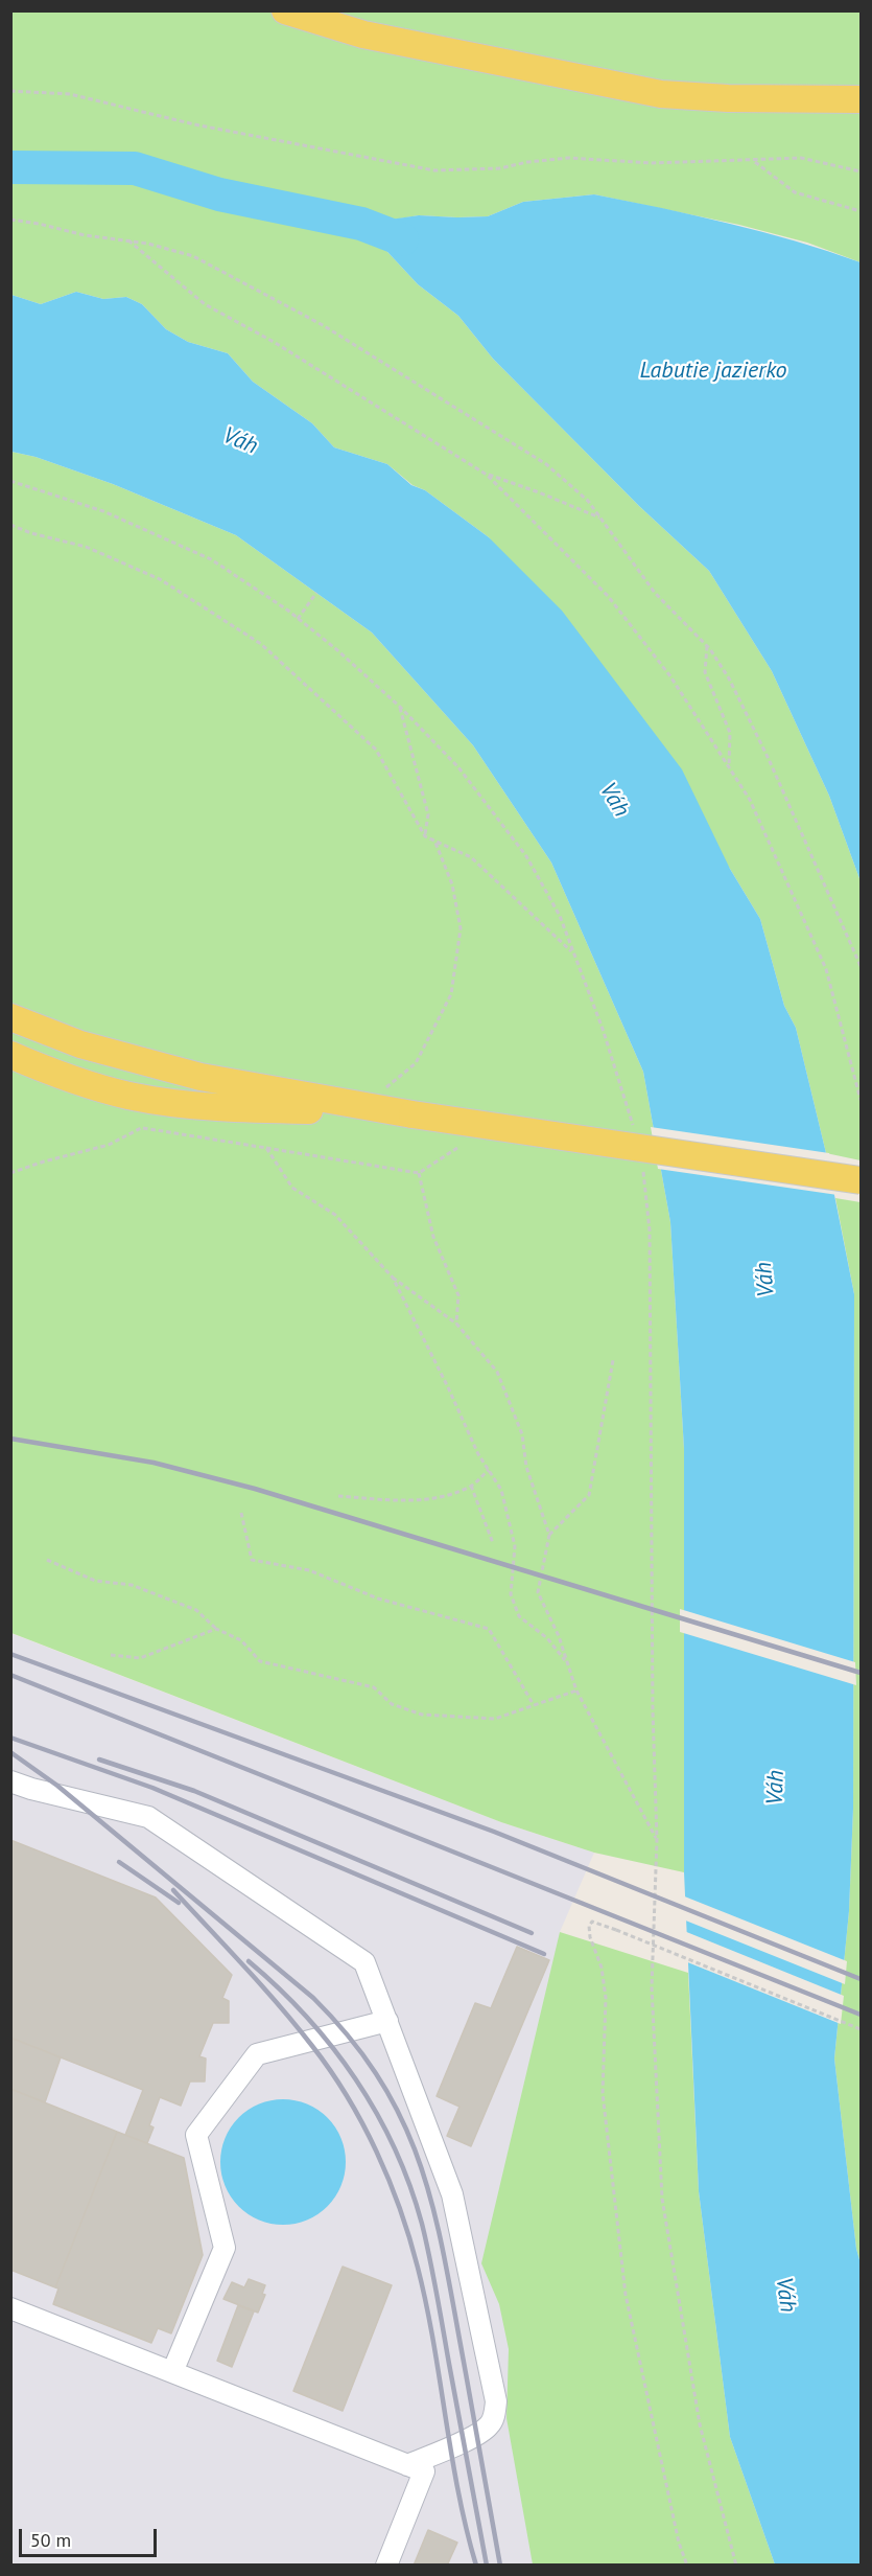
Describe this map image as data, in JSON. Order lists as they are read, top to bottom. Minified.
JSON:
{"water":["Labutie jazierko","Váh"],"scale_bar":"50 m"}
